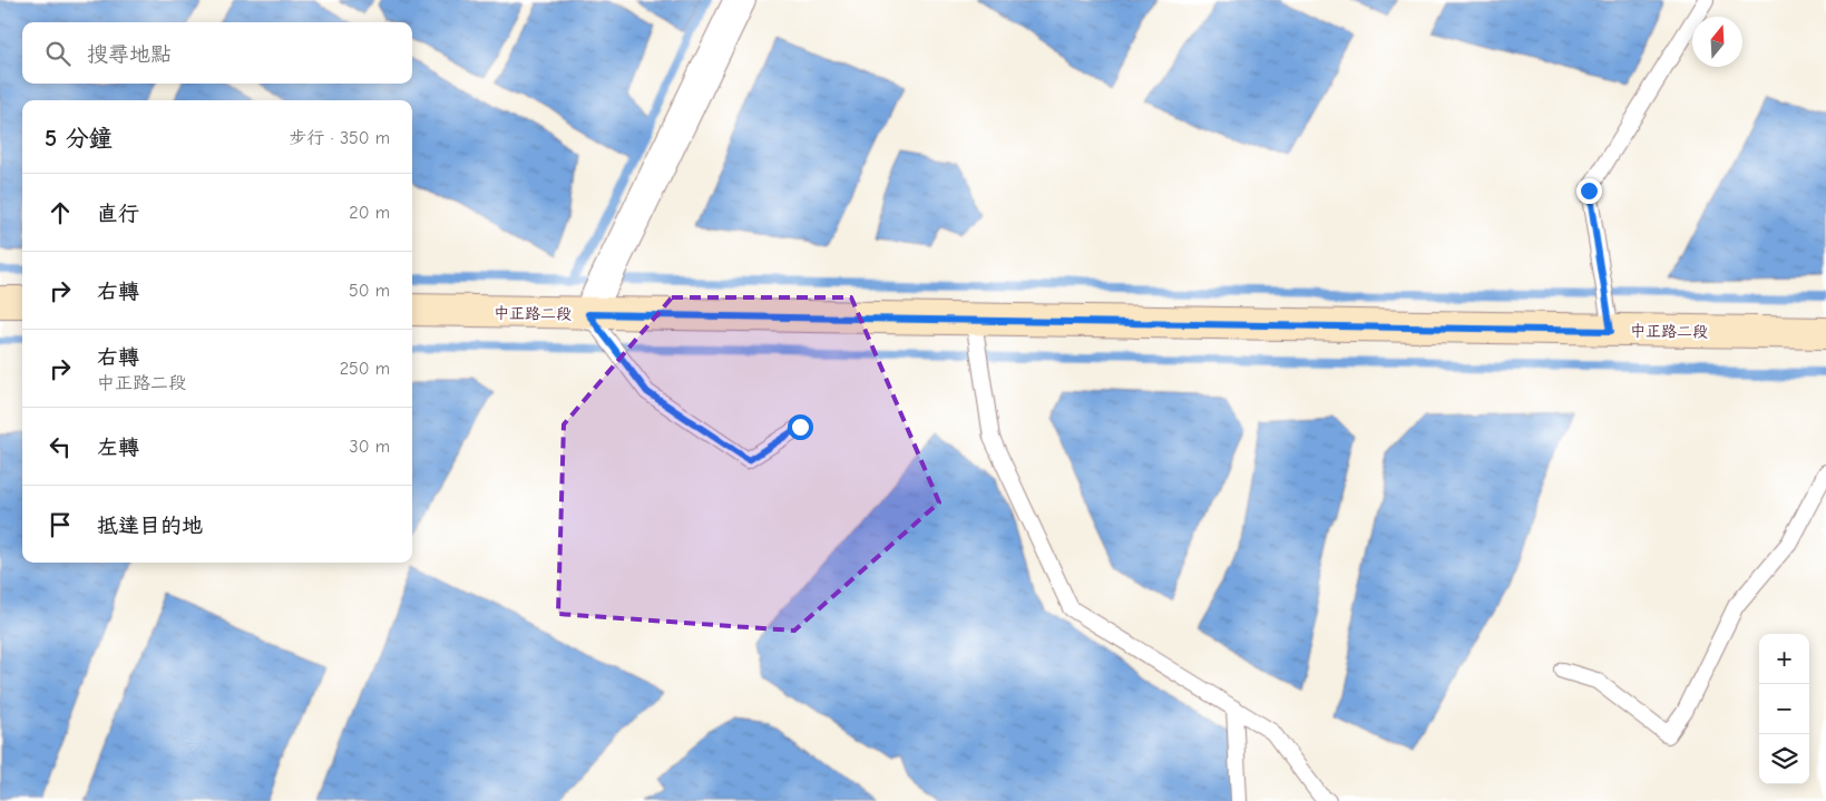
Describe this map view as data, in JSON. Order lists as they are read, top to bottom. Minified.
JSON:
{"streets":{"main road":["中正路二段"]},"north":"top","page":{"search":"搜尋地點","heading":["5 分鐘","步行 · 350 m"],"list":[["直行","20 m"],["右轉","50 m"],["右轉","中正路二段","250 m"],["左轉","30 m"],"抵達目的地"],"map_buttons":["+","−"]}}
